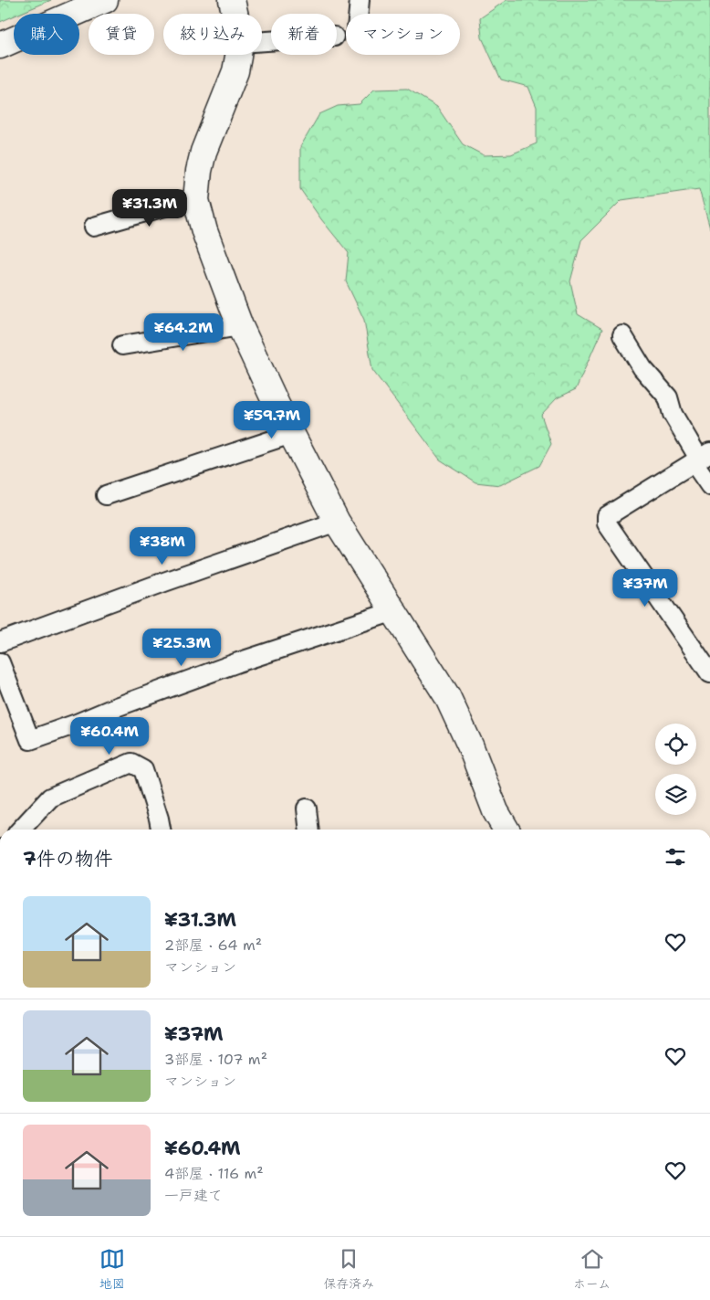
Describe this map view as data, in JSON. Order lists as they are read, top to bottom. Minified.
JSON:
{"page":{"chip":["購入","賃貸","絞り込み","新着","マンション"],"price":["¥31.3M","¥64.2M","¥59.7M","¥38M","¥37M","¥25.3M","¥60.4M"],"heading":"7件の物件","list":[{"name":"¥31.3M","note":"2部屋 · 64 m² · マンション"},{"name":"¥37M","note":"3部屋 · 107 m² · マンション"},{"name":"¥60.4M","note":"4部屋 · 116 m² · 一戸建て"}],"tabs":["地図","保存済み","ホーム"]}}
